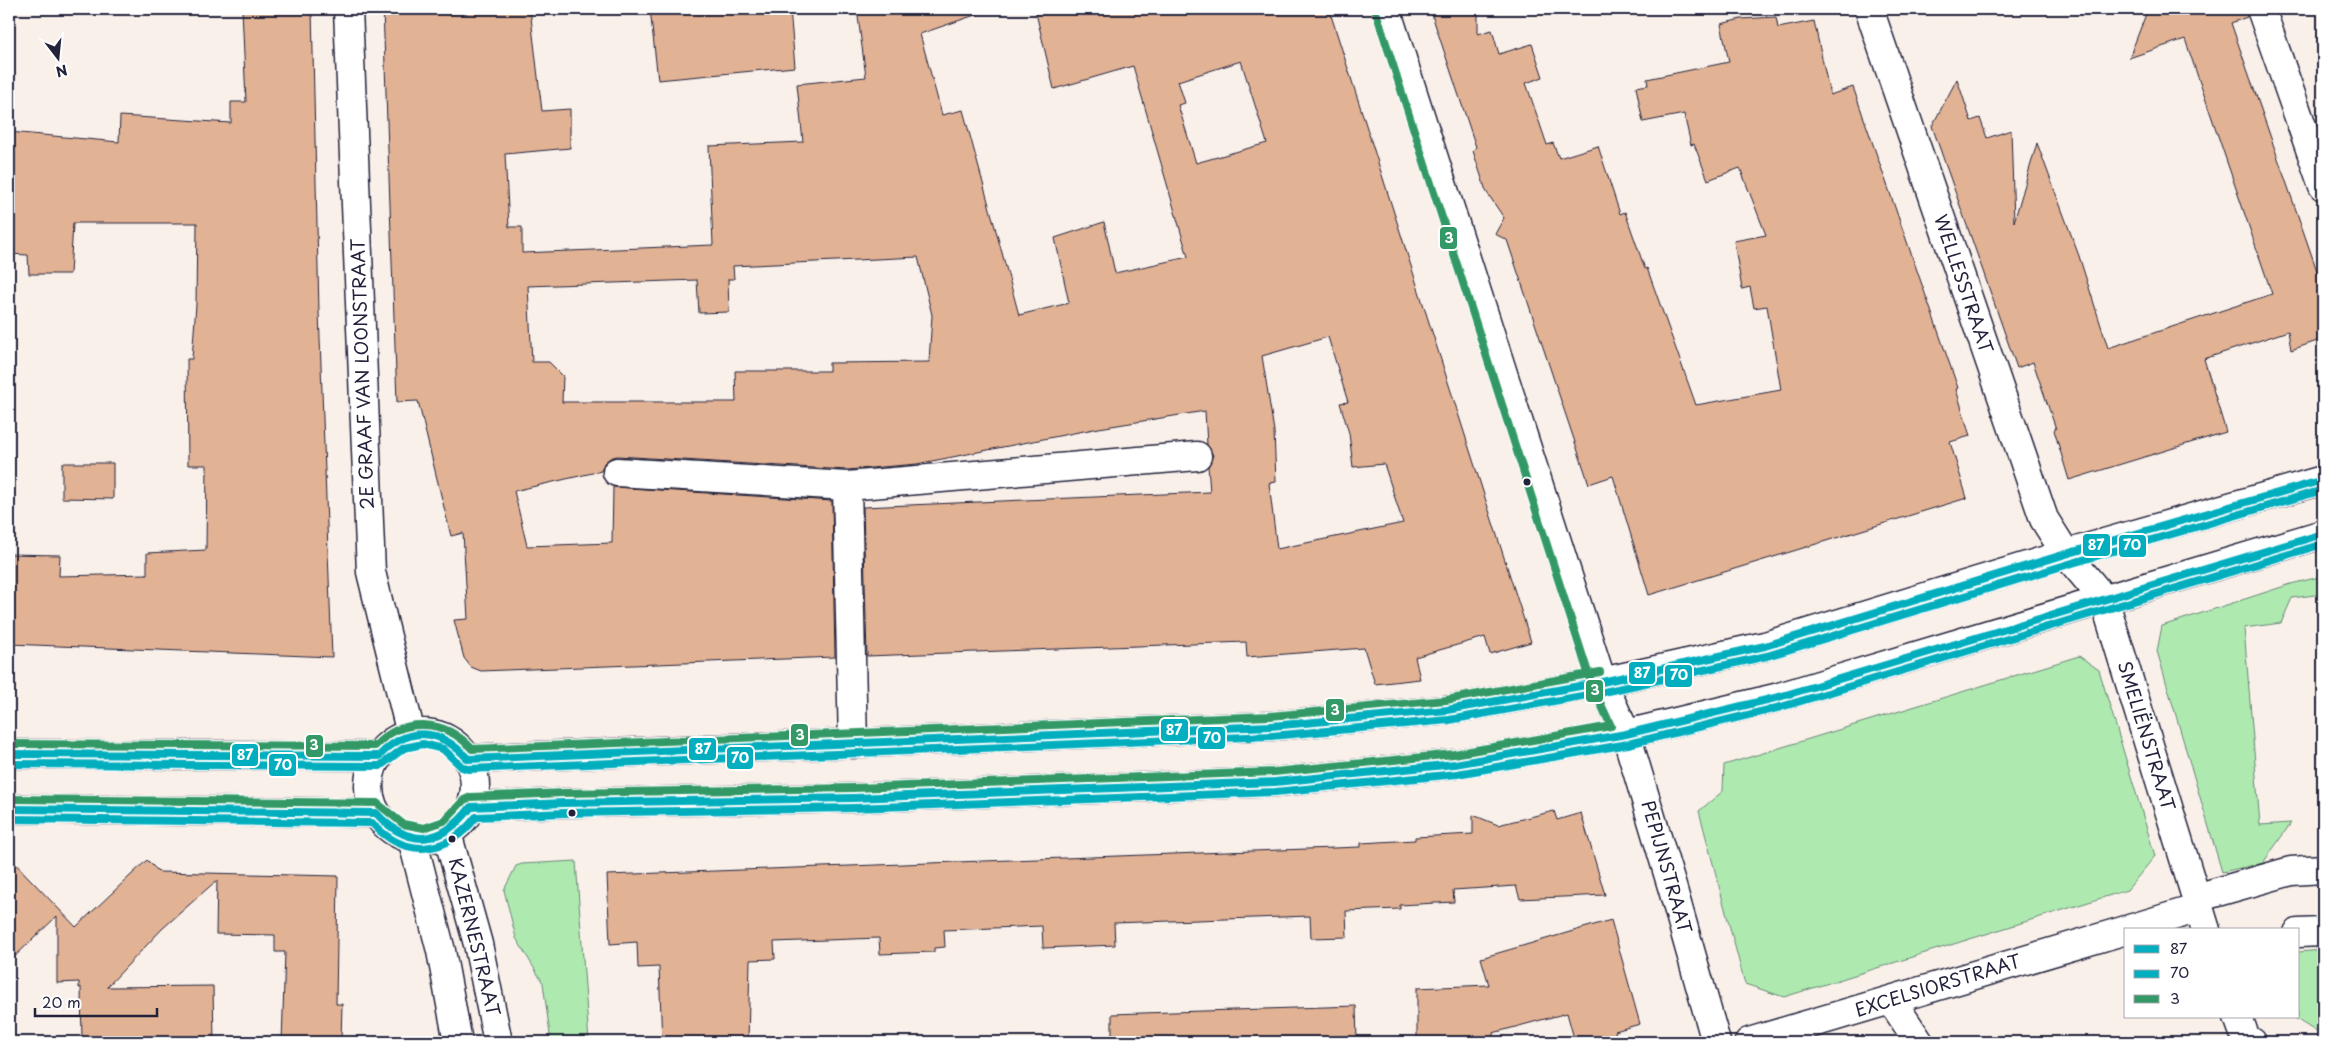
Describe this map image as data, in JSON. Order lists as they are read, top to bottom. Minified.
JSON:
{"streets":{"street":["WELLESSTRAAT","2E GRAAF VAN LOONSTRAAT","SMELIËNSTRAAT","PEPIJNSTRAAT","KAZERNESTRAAT","EXCELSIORSTRAAT"]},"crossings":[["WELLESSTRAAT","SMELIËNSTRAAT"],["2E GRAAF VAN LOONSTRAAT","KAZERNESTRAAT"],["SMELIËNSTRAAT","EXCELSIORSTRAAT"]],"lines":["transit line 3","transit line 87","transit line 70"],"legend":["87","70","3"],"scale_bar":"20 m","north":"bottom"}
